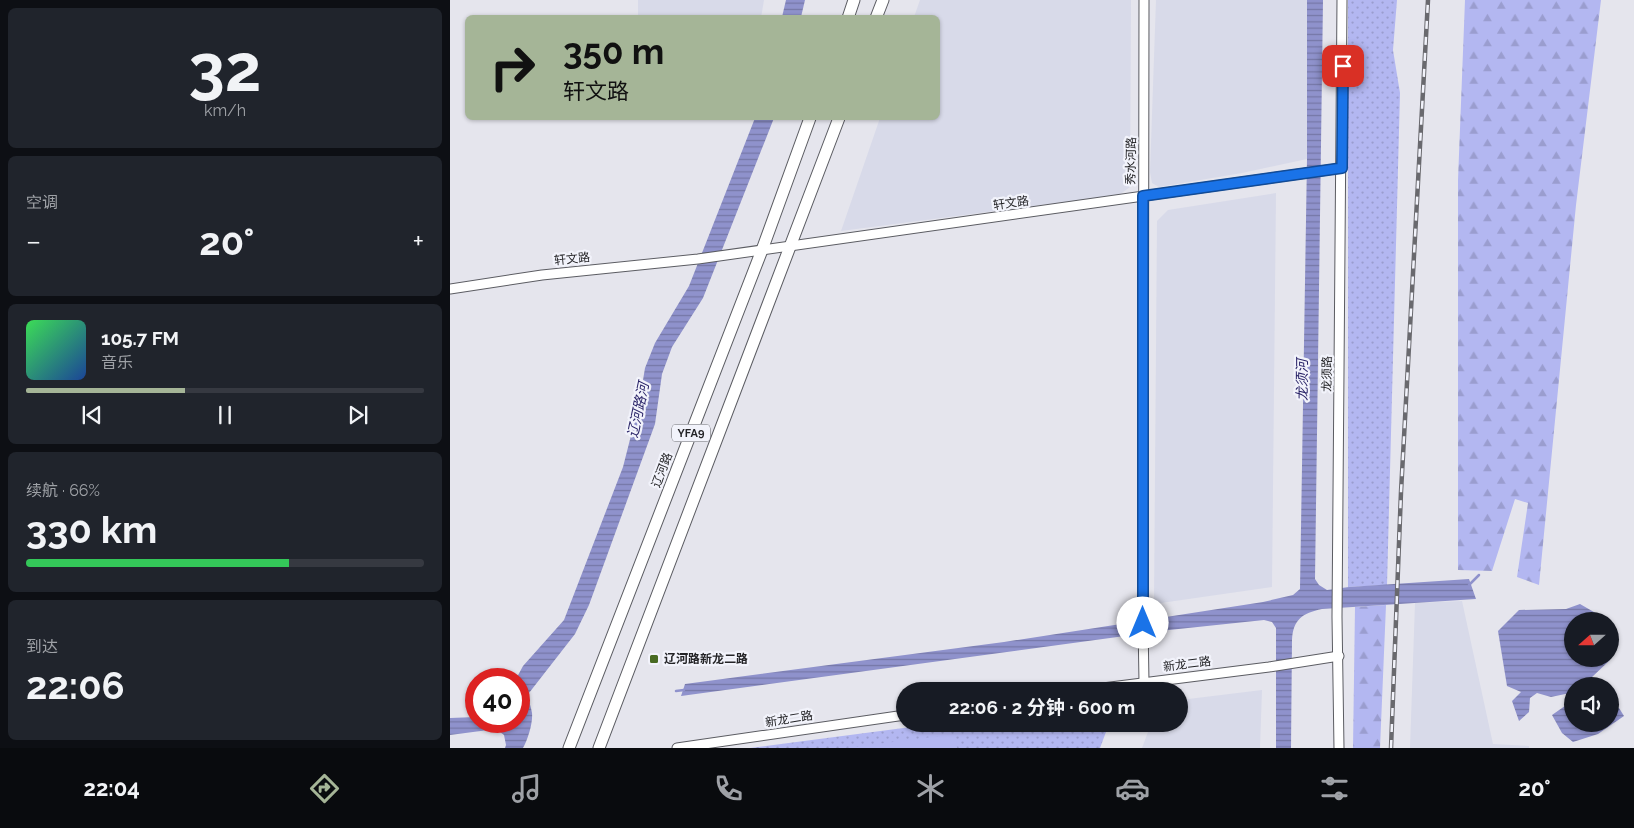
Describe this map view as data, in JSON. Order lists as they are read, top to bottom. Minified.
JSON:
{"streets":{"main road":["YFA9","辽河路"],"street":["秀水河路","轩文路","龙须路","新龙二路"]},"crossings":[["秀水河路","轩文路"],["秀水河路","新龙二路"],["轩文路","龙须路"],["轩文路","YFA9"],["轩文路","辽河路"],["龙须路","新龙二路"]],"water":["龙须河","辽河路河"],"places":{"transit":["辽河路新龙二路"]},"north":"left","page":{"tile":[["32","km/h"],"空调",["续航 · 66%","330 km"],["到达","22:06"]],"turn":["350 m","轩文路"],"heat":["−","20°","+"],"song":["105.7 FM","音乐"],"limit":"40","trip":"22:06 · 2 分钟 · 600 m","tabs":["22:04","20°"]}}
